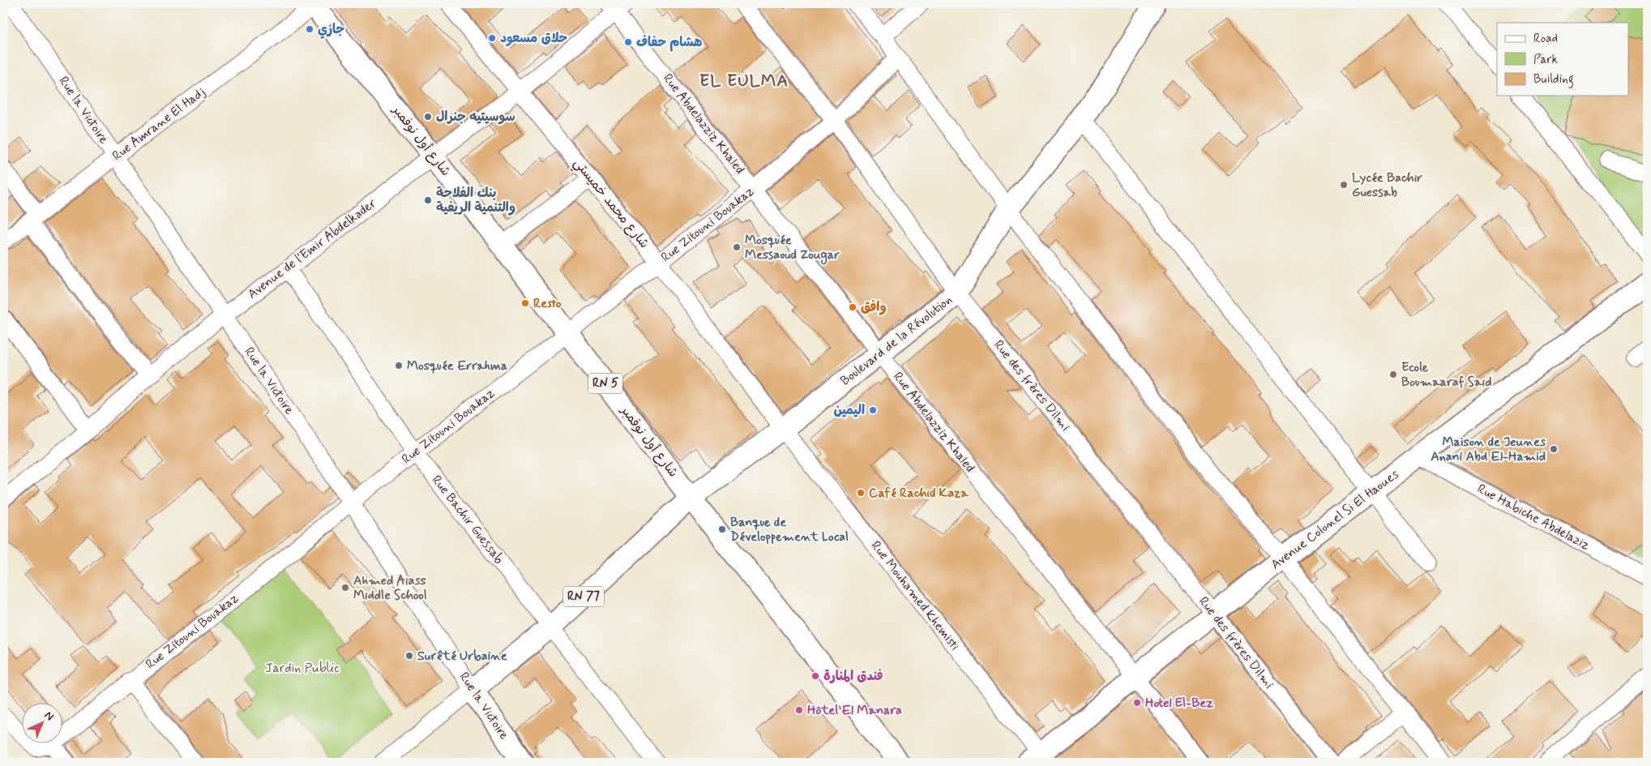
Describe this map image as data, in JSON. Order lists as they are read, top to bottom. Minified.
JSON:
{"streets":{"main road":["Rue la Victoire","شارع أول نوفمبر","Boulevard de la Révolution","RN 5","Avenue Colonel Si El Haoues","RN 77"],"street":["Rue Amrane El Hadj","Rue Abdelazziz Khaled","شارع محمد خميستي","Rue Zitouni Bouakaz","Avenue de l'Emir Abdelkader","Rue des frères Dilmi","Rue Habiche Abdelaziz","Rue Bachir Guessab","Rue Mouhamed Khemisti"]},"crossings":[["Rue la Victoire","Rue Amrane El Hadj"],["Rue la Victoire","Rue Zitouni Bouakaz"],["Rue la Victoire","Avenue de l'Emir Abdelkader"],["Rue la Victoire","RN 77"],["Rue Amrane El Hadj","شارع أول نوفمبر"],["Rue Abdelazziz Khaled","Rue Zitouni Bouakaz"],["Rue Abdelazziz Khaled","Avenue de l'Emir Abdelkader"],["Rue Abdelazziz Khaled","Boulevard de la Révolution"],["Rue Abdelazziz Khaled","Avenue Colonel Si El Haoues"],["شارع أول نوفمبر","Rue Zitouni Bouakaz"],["شارع أول نوفمبر","Avenue de l'Emir Abdelkader"],["شارع أول نوفمبر","Boulevard de la Révolution"],["شارع أول نوفمبر","RN 77"],["شارع محمد خميستي","Rue Zitouni Bouakaz"],["شارع محمد خميستي","Avenue de l'Emir Abdelkader"],["شارع محمد خميستي","Boulevard de la Révolution"],["شارع محمد خميستي","Rue Mouhamed Khemisti"],["Rue Zitouni Bouakaz","Rue des frères Dilmi"],["Rue Zitouni Bouakaz","Rue Bachir Guessab"],["Avenue de l'Emir Abdelkader","Rue Bachir Guessab"],["Boulevard de la Révolution","Rue des frères Dilmi"],["Boulevard de la Révolution","Rue Mouhamed Khemisti"],["Boulevard de la Révolution","RN 77"],["Rue des frères Dilmi","Avenue Colonel Si El Haoues"],["Rue Habiche Abdelaziz","Avenue Colonel Si El Haoues"],["Rue Bachir Guessab","RN 77"],["Avenue Colonel Si El Haoues","Rue Mouhamed Khemisti"]],"districts":["EL EULMA"],"parks":["Jardin Public"],"places":["جازي","حلاق مسعود","هشام حفاف","سوسيتيه جنرال","Lycée Bachir Guessab","بنك الفلاحة والتنمية الريفية","Mosquée Messaoud Zougar","Resto","وافق","Mosquée Errahma","Ecole Boumaaraf Said","اليمين","Maison de Jeunes Anani Abd El-Hamid","Café Rachid Kaza","Banque de Développement Local","Ahmed Aiass Middle School","Surêté Urbaine","فندق المنارة","Hotel El-Bez","Hôtel El Manara"],"legend":["Road","Park","Building"],"north":"top right"}
